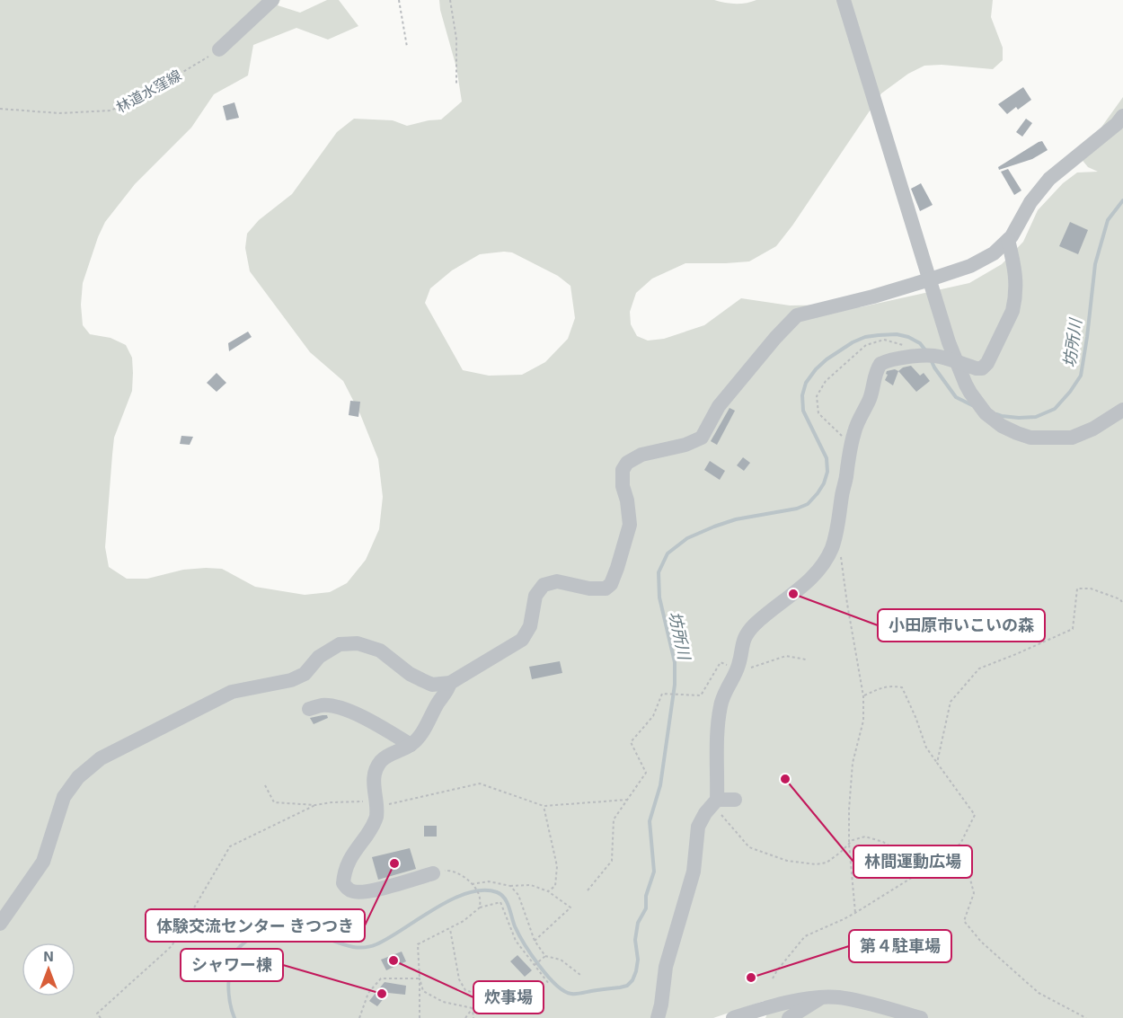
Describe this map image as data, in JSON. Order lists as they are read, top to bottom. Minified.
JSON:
{"streets":{"path":["林道水窪線"]},"water":["坊所川"],"places":["小田原市いこいの森","林間運動広場","体験交流センター きつつき","炊事場","第４駐車場","シャワー棟"],"north":"top"}
